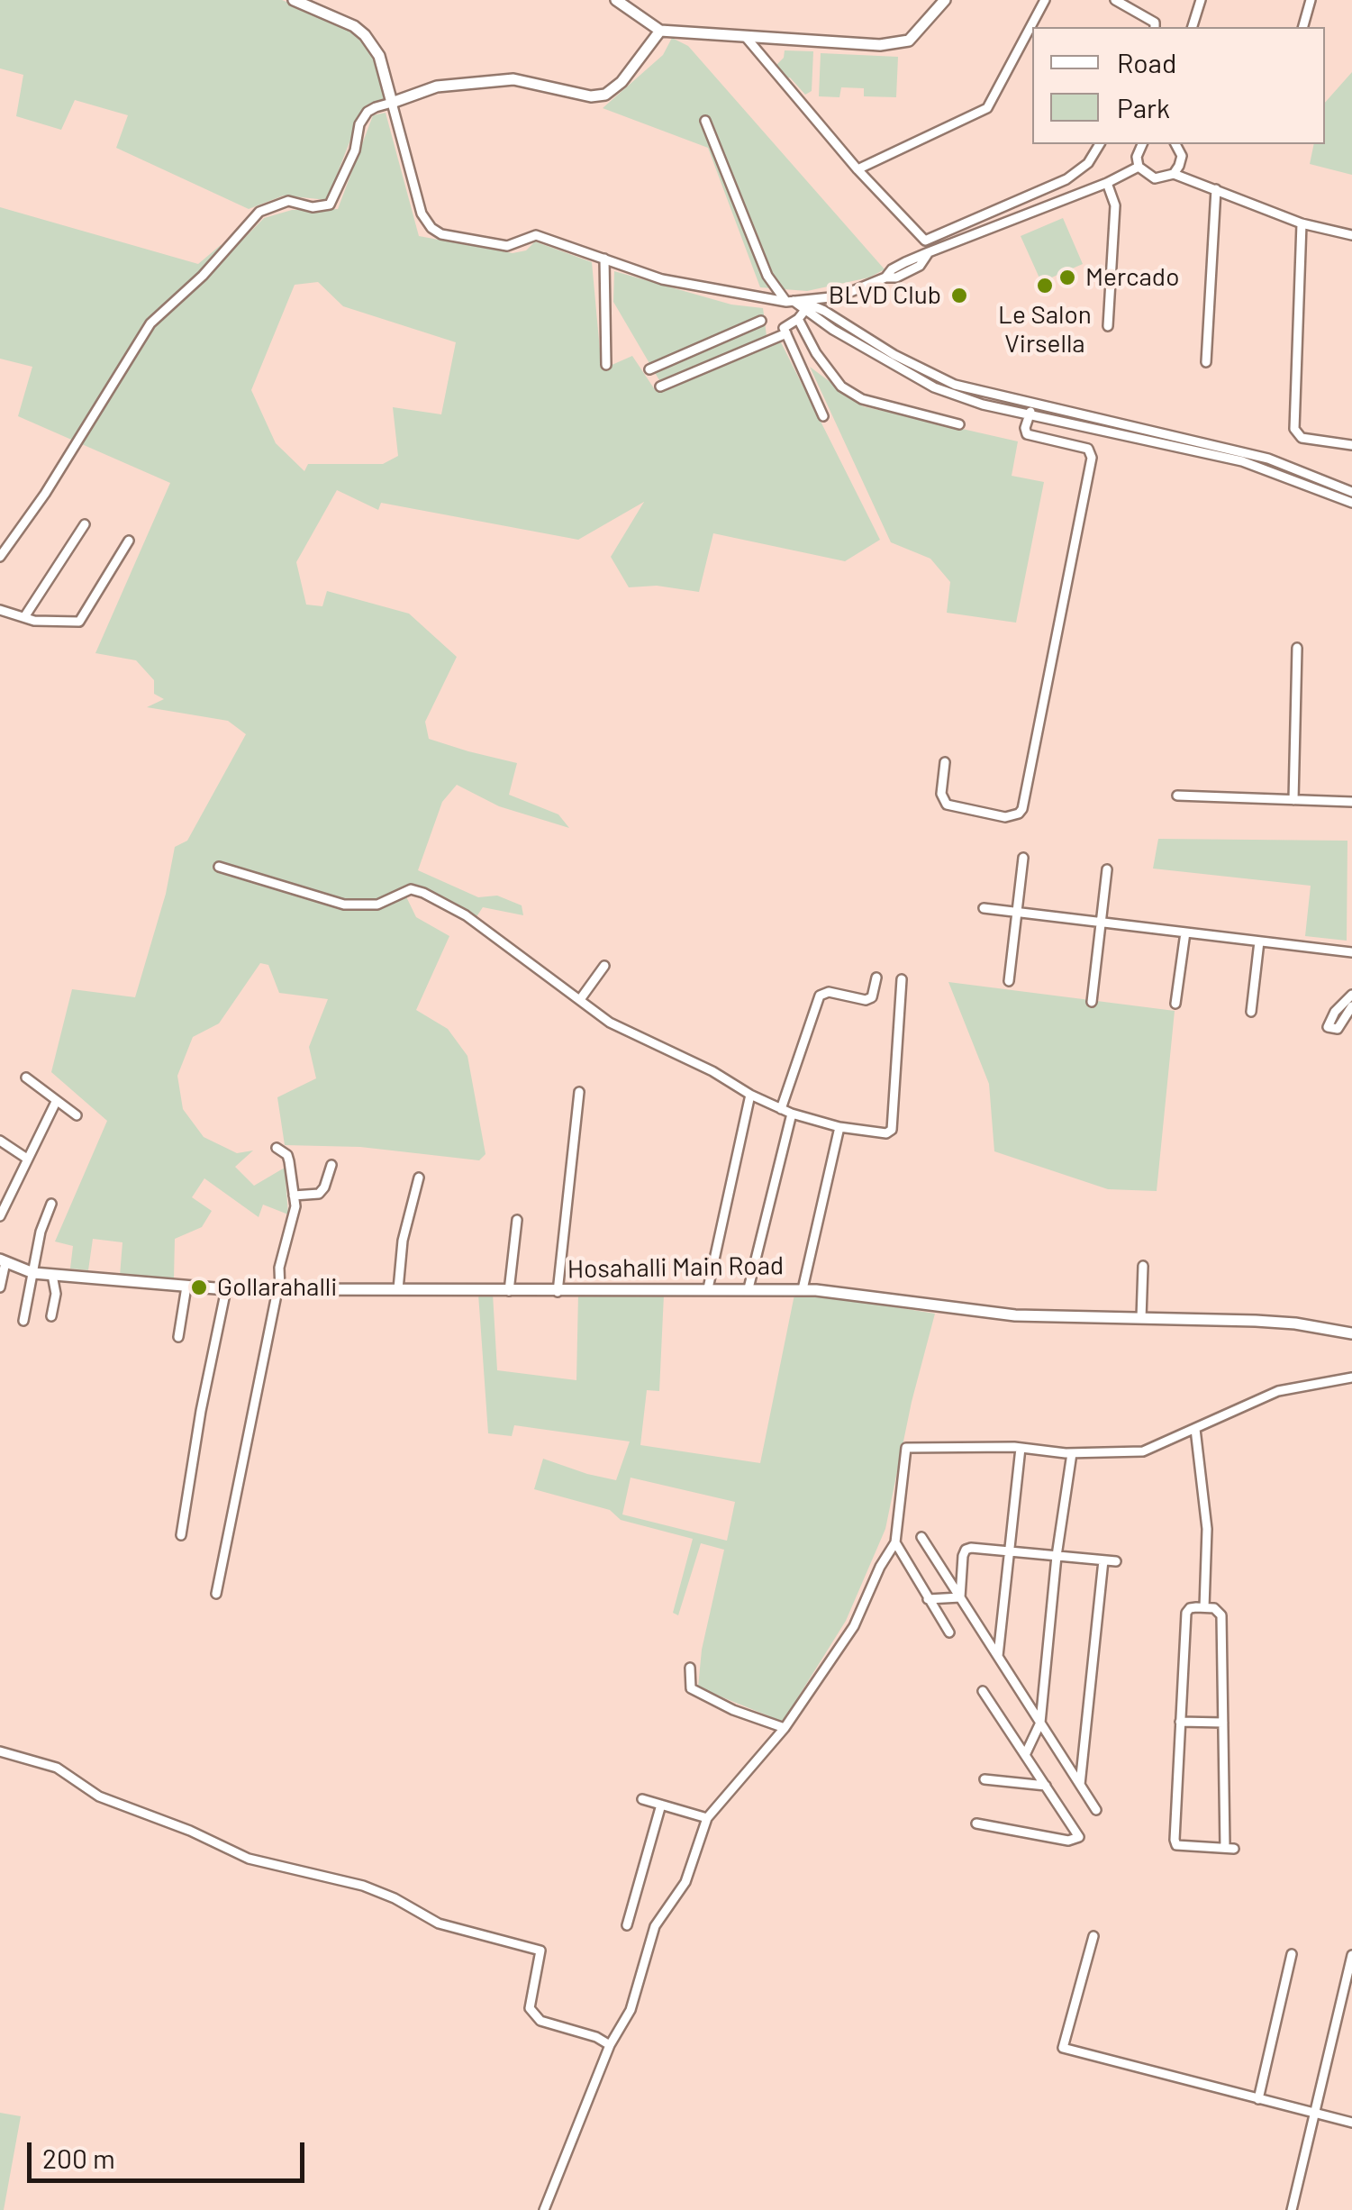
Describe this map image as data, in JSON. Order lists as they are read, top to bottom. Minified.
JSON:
{"streets":{"street":["Hosahalli Main Road"]},"places":["Mercado","Le Salon Virsella","BLVD Club","Gollarahalli"],"legend":["Road","Park"],"scale_bar":"200 m"}
